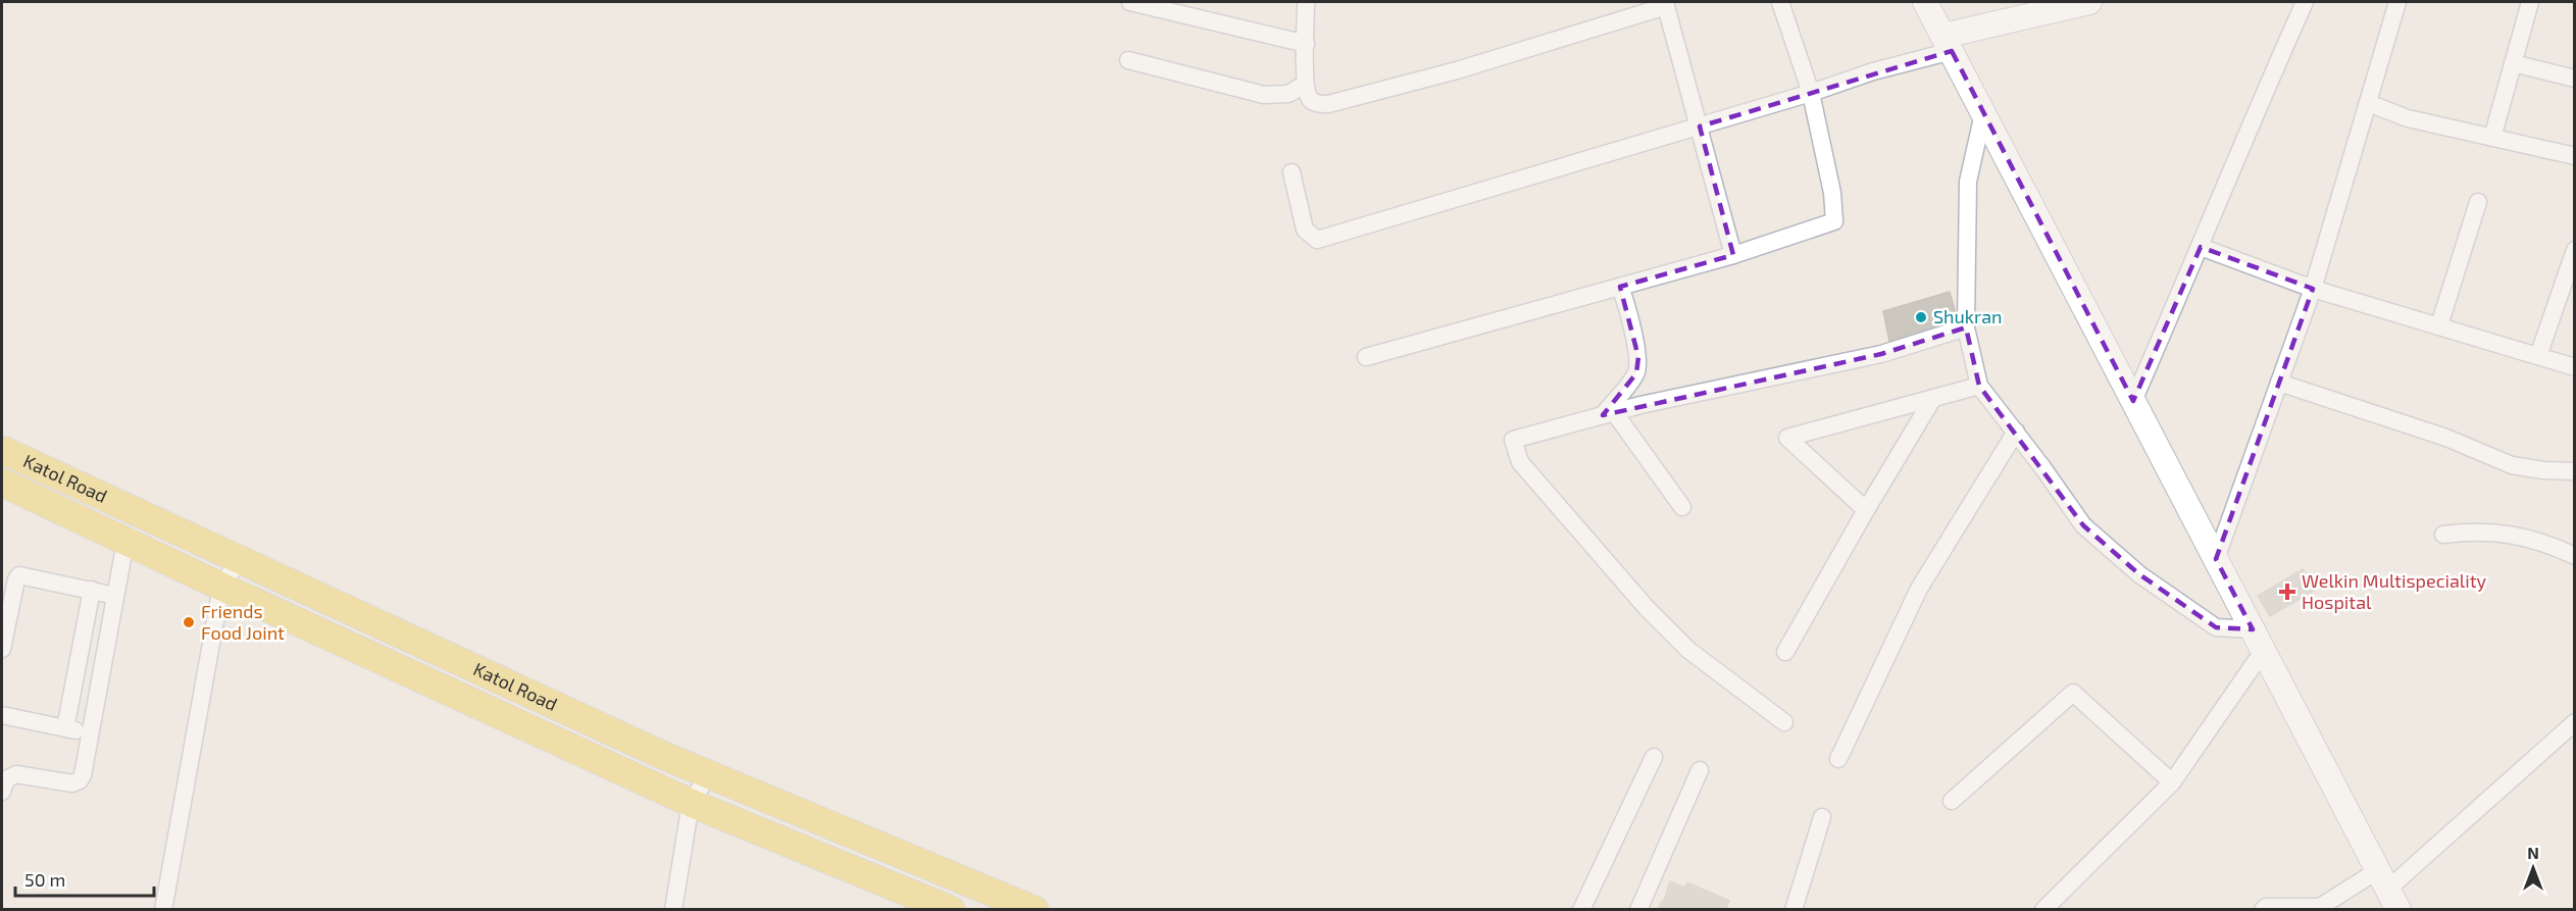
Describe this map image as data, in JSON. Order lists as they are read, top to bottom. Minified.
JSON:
{"streets":{"main road":["Katol Road"]},"places":{"other":["Shukran","Friends Food Joint"],"health":["Welkin Multispeciality Hospital"]},"scale_bar":"50 m","north":"top"}
